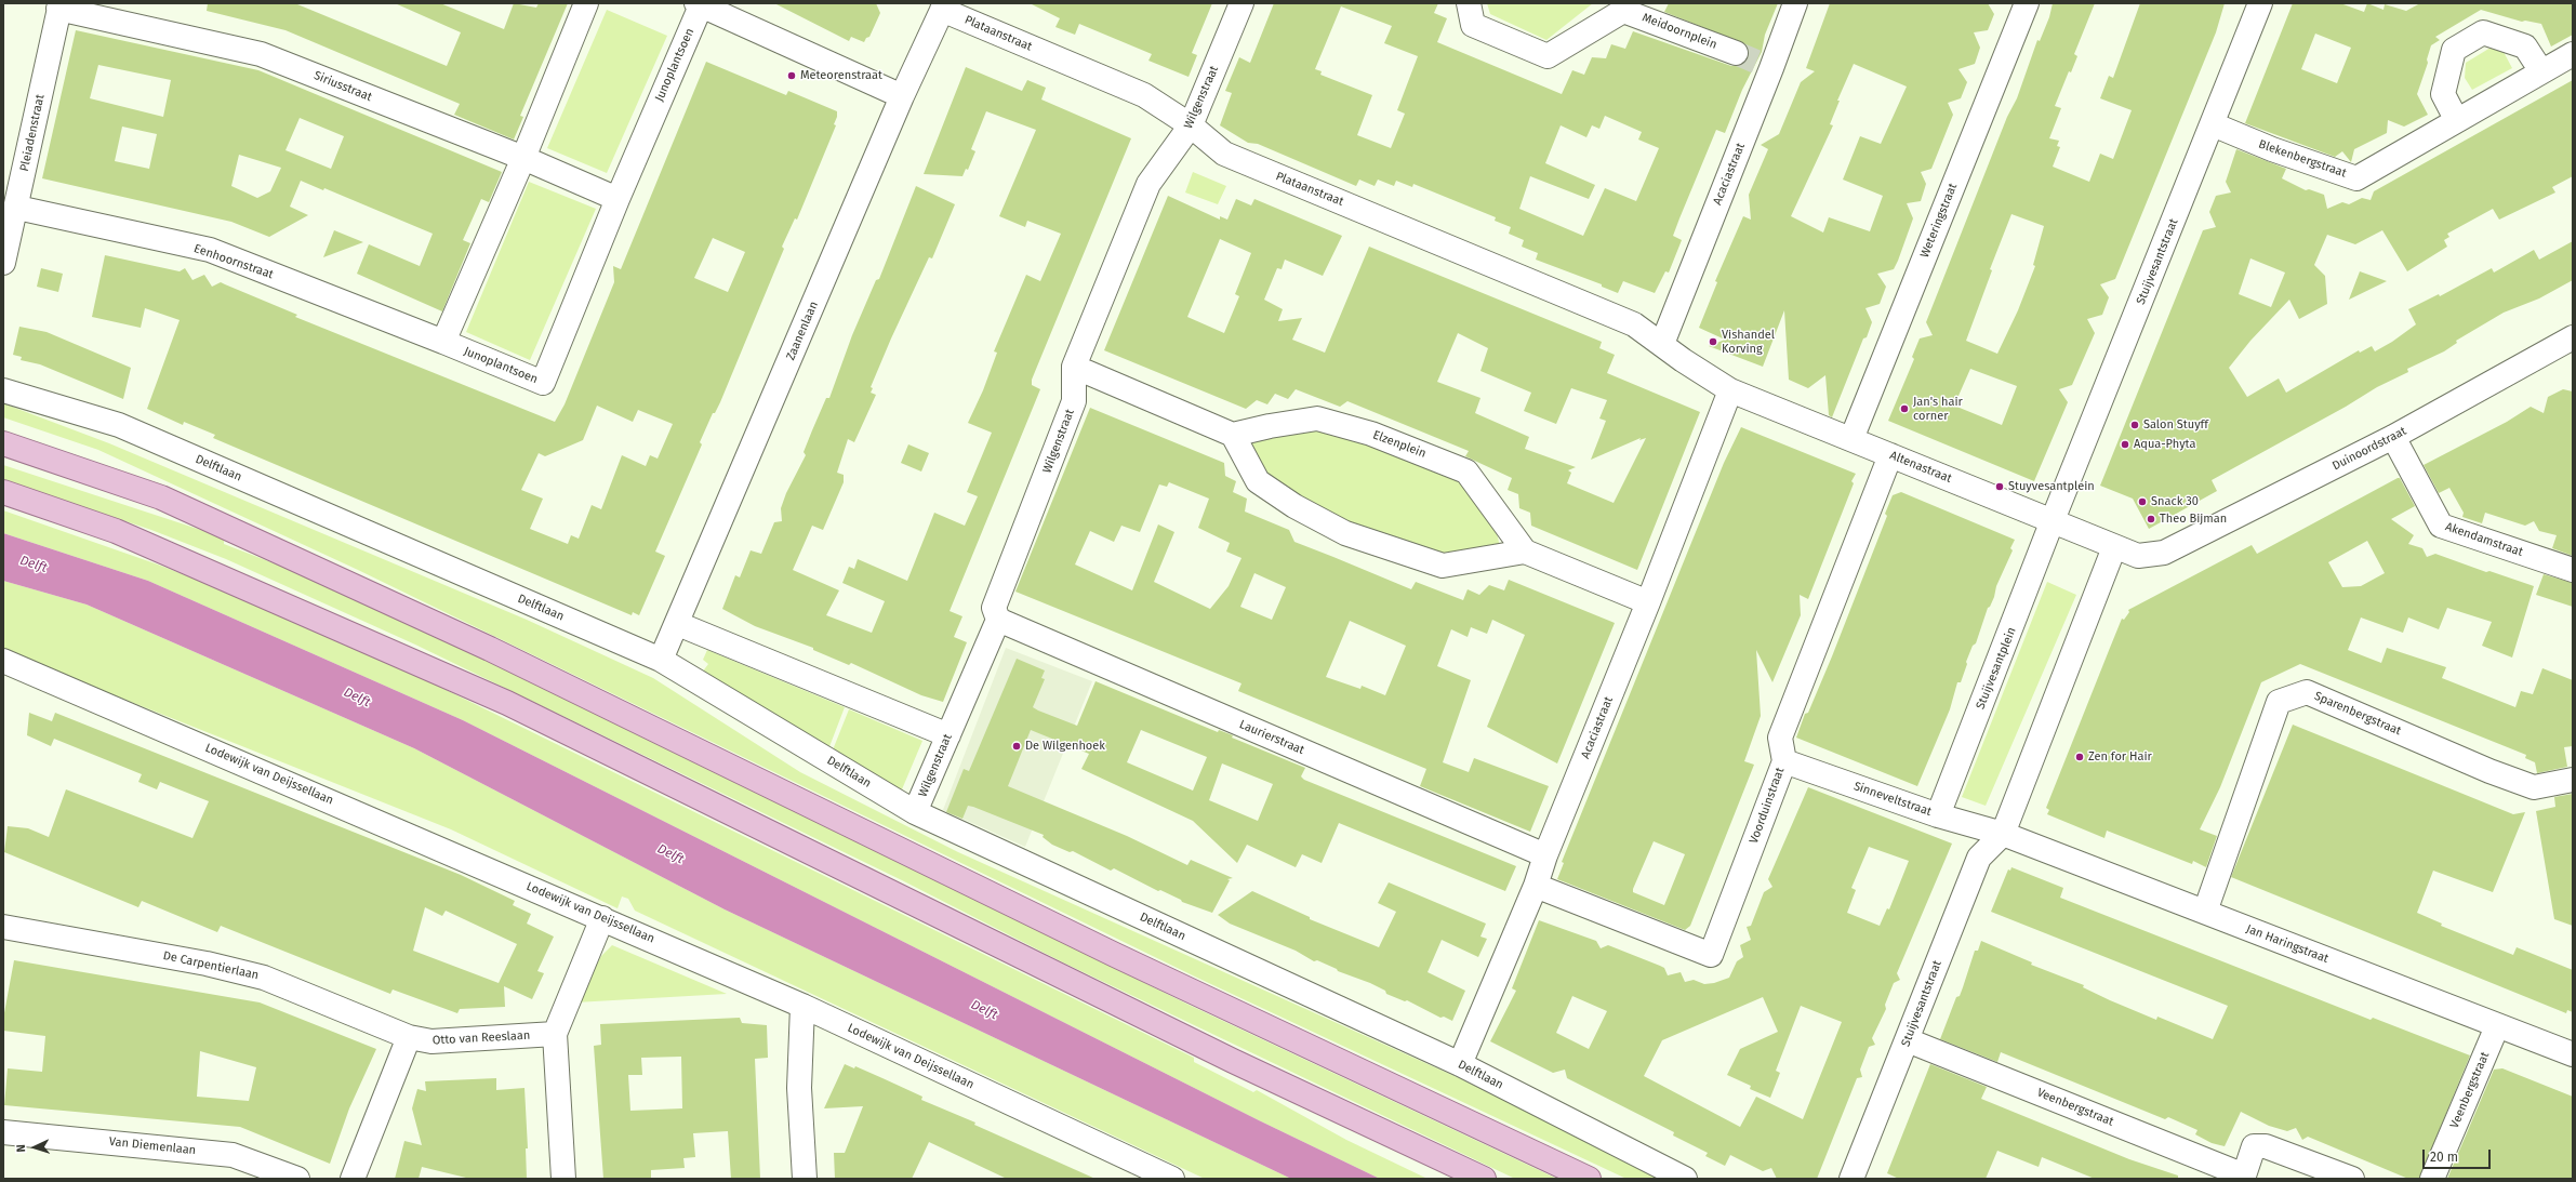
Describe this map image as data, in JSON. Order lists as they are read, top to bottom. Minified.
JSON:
{"streets":{"street":["Meidoornplein","Plataanstraat","Junoplantsoen","Siriusstraat","Wilgenstraat","Pleiadenstraat","Blekenbergstraat","Acaciastraat","Weteringstraat","Eenhoornstraat","Stuijvesantstraat","Zaanenlaan","Elzenplein","Duinoordstraat","Altenastraat","Delftlaan","Akendamstraat","Stuijvesantplein","Sparenbergstraat","Laurierstraat","Lodewijk van Deijssellaan","Sinneveltstraat","Voorduinstraat","Jan Haringstraat","De Carpentierlaan","Otto van Reeslaan","Veenbergstraat","Van Diemenlaan"]},"crossings":[["Meidoornplein","Acaciastraat"],["Plataanstraat","Wilgenstraat"],["Plataanstraat","Acaciastraat"],["Plataanstraat","Zaanenlaan"],["Plataanstraat","Altenastraat"],["Junoplantsoen","Siriusstraat"],["Junoplantsoen","Eenhoornstraat"],["Siriusstraat","Pleiadenstraat"],["Wilgenstraat","Delftlaan"],["Wilgenstraat","Laurierstraat"],["Pleiadenstraat","Eenhoornstraat"],["Blekenbergstraat","Stuijvesantstraat"],["Acaciastraat","Altenastraat"],["Acaciastraat","Delftlaan"],["Acaciastraat","Laurierstraat"],["Acaciastraat","Voorduinstraat"],["Weteringstraat","Altenastraat"],["Stuijvesantstraat","Altenastraat"],["Stuijvesantstraat","Stuijvesantplein"],["Stuijvesantstraat","Sinneveltstraat"],["Stuijvesantstraat","Jan Haringstraat"],["Stuijvesantstraat","Veenbergstraat"],["Zaanenlaan","Delftlaan"],["Duinoordstraat","Altenastraat"],["Duinoordstraat","Akendamstraat"],["Altenastraat","Stuijvesantplein"],["Altenastraat","Voorduinstraat"],["Stuijvesantplein","Sinneveltstraat"],["Sparenbergstraat","Jan Haringstraat"],["Sinneveltstraat","Voorduinstraat"],["Sinneveltstraat","Jan Haringstraat"],["Jan Haringstraat","Veenbergstraat"],["De Carpentierlaan","Otto van Reeslaan"]],"water":["Delft"],"places":["Meteorenstraat","Vishandel Korving","Jan's hair corner","Salon Stuyff","Aqua-Phyta","Stuyvesantplein","Snack 30","Theo Bijman","De Wilgenhoek","Zen for Hair"],"scale_bar":"20 m","north":"left"}
